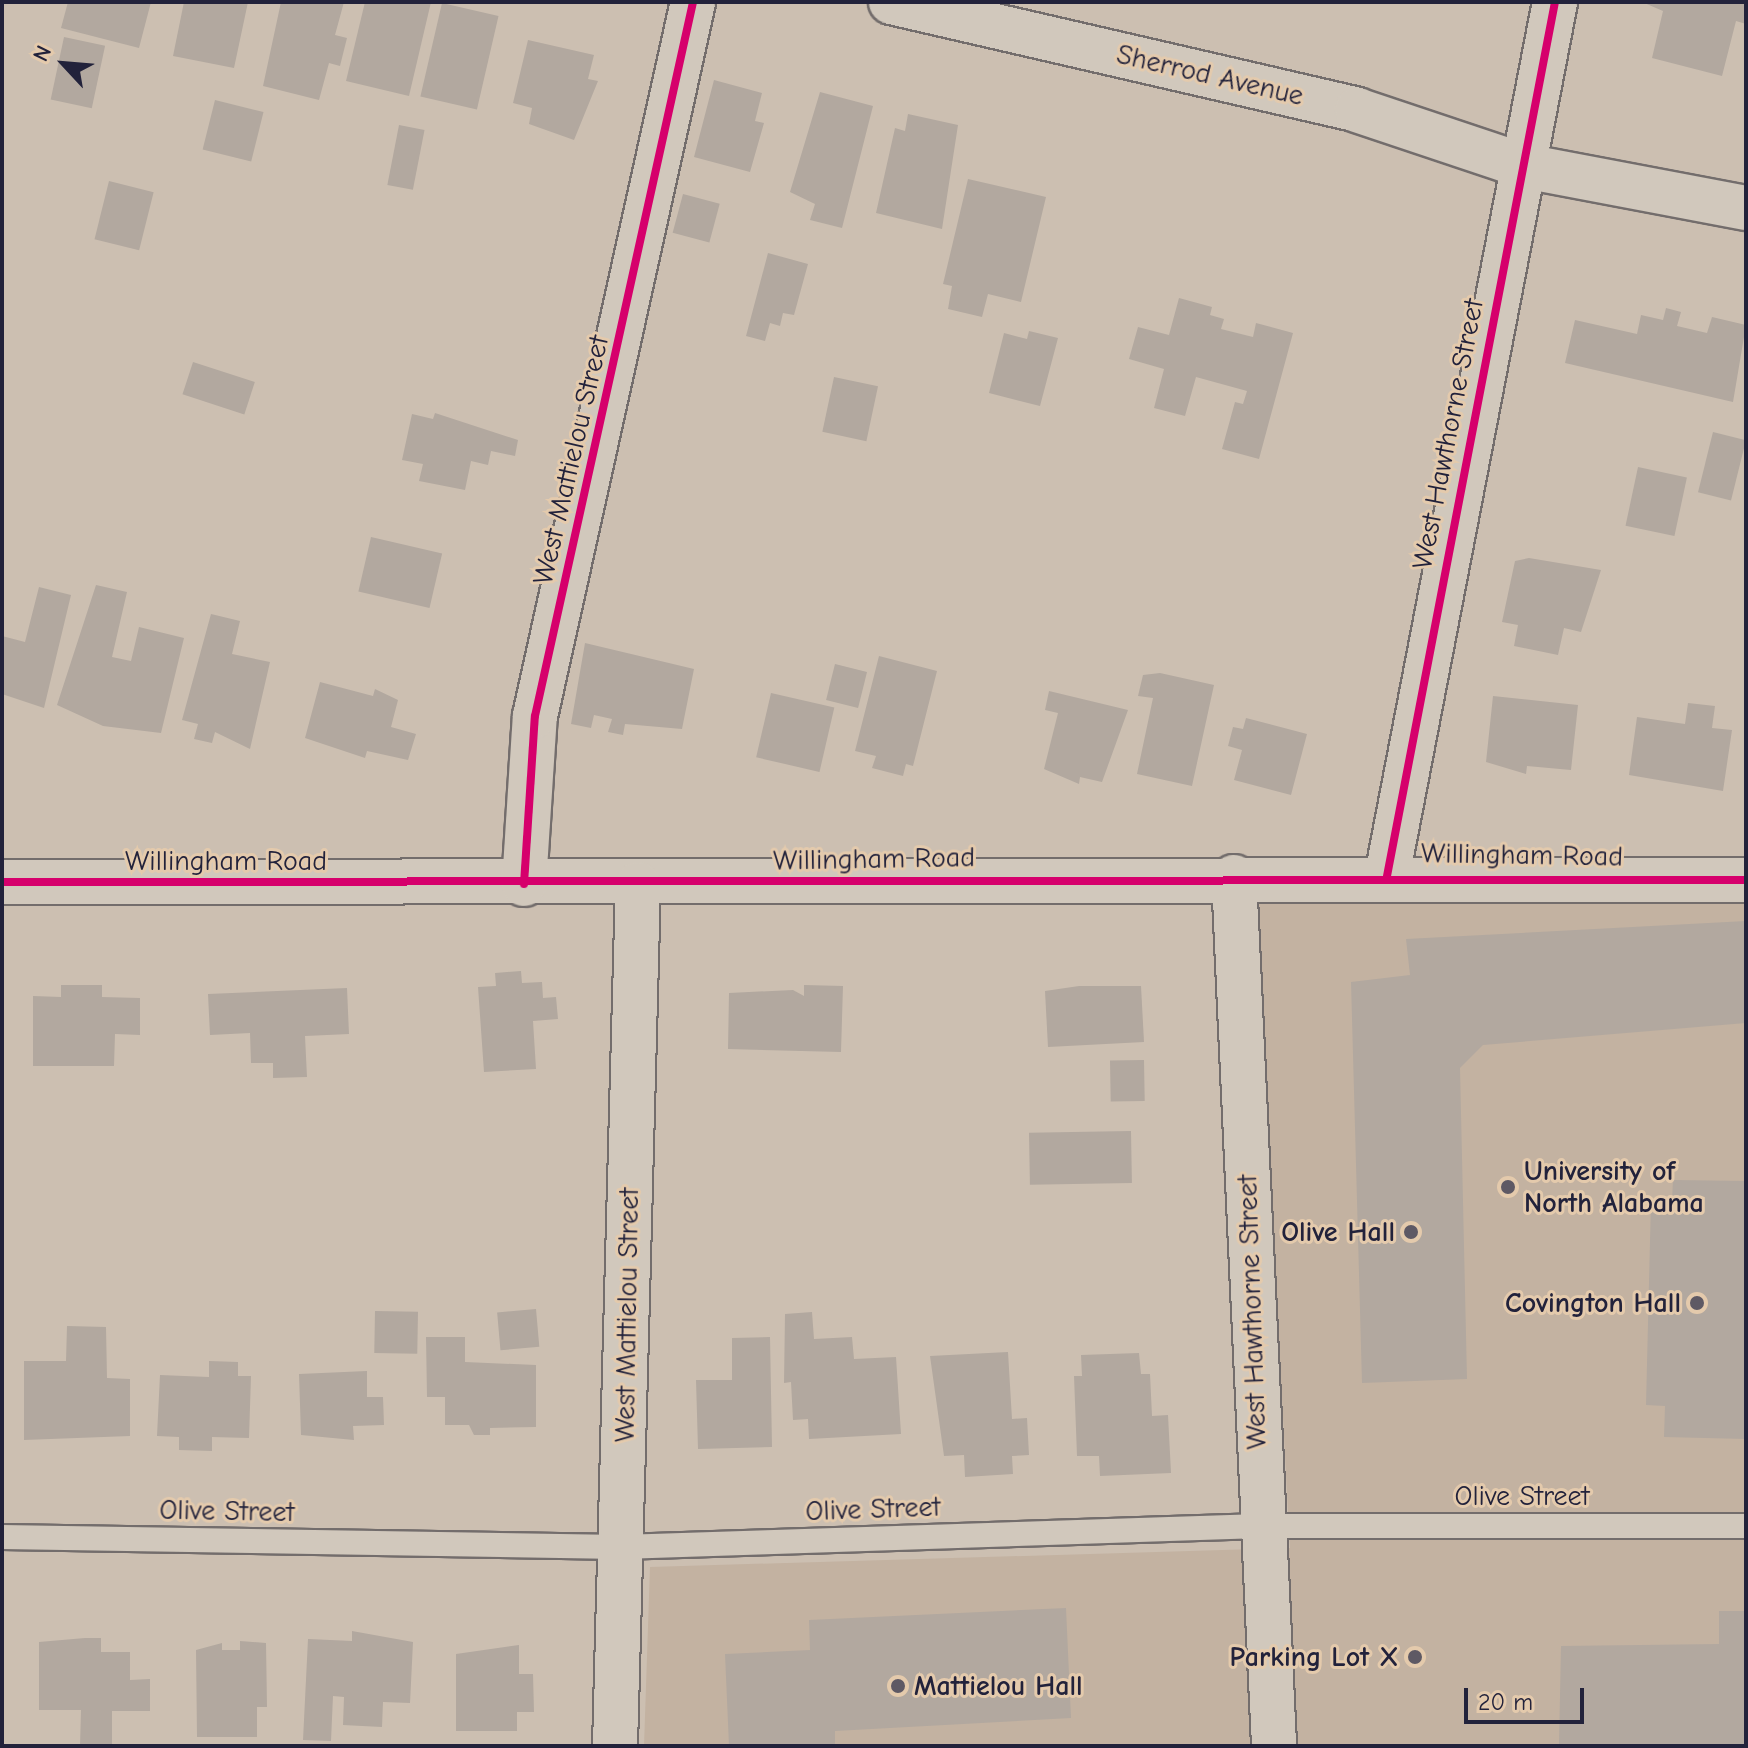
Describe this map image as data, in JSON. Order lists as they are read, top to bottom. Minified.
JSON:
{"streets":{"street":["Sherrod Avenue","West Hawthorne Street","West Mattielou Street","Willingham Road"],"lane":["Olive Street"]},"crossings":[["Sherrod Avenue","West Hawthorne Street"],["West Hawthorne Street","Willingham Road"],["West Hawthorne Street","Olive Street"],["West Mattielou Street","Willingham Road"],["West Mattielou Street","Olive Street"]],"places":["University of North Alabama","Olive Hall","Covington Hall","Parking Lot X","Mattielou Hall"],"scale_bar":"20 m","north":"top left"}
